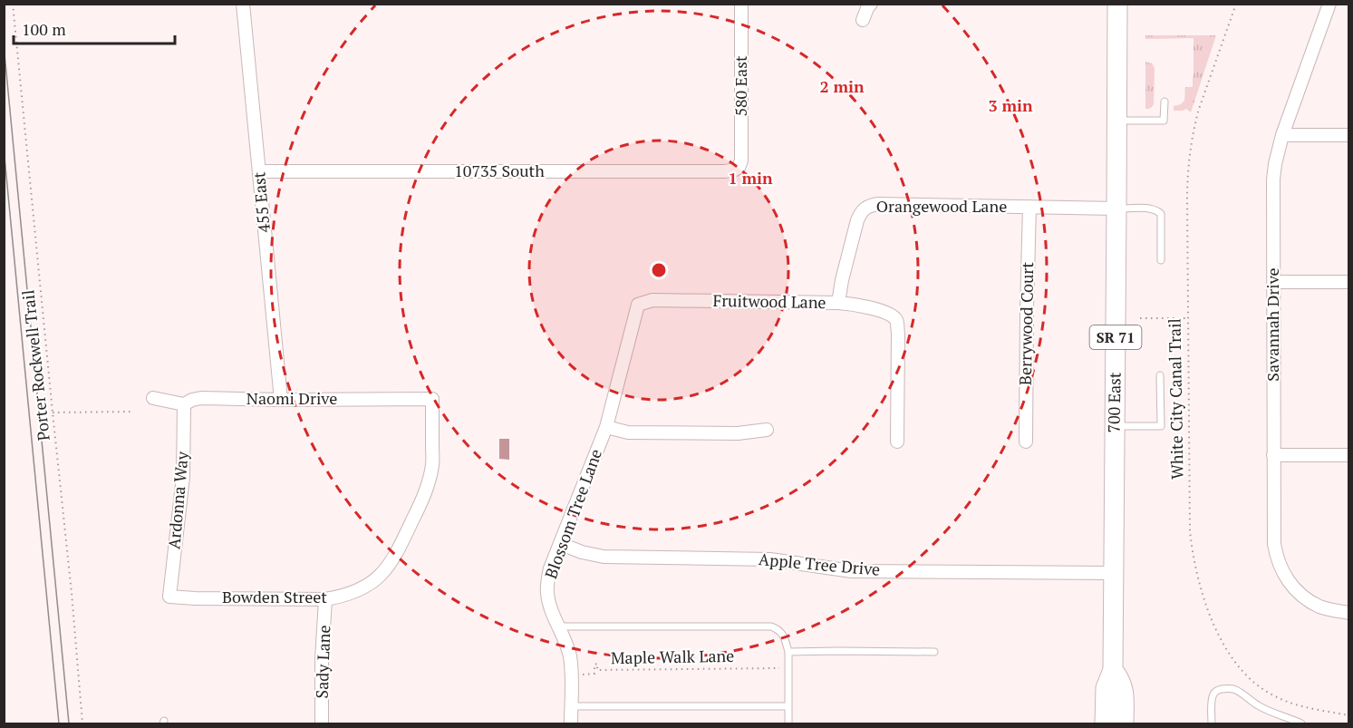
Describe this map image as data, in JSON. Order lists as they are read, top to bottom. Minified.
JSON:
{"streets":{"main road":["SR 71","700 East"],"street":["580 East","10735 South","455 East","Orangewood Lane","Fruitwood Lane","Berrywood Court","Savannah Drive","Naomi Drive","Ardonna Way","Blossom Tree Lane","Apple Tree Drive","Bowden Street","Sady Lane"],"path":["Porter Rockwell Trail","White City Canal Trail","Maple Walk Lane"]},"crossings":[["580 East","10735 South"],["10735 South","455 East"],["455 East","Naomi Drive"],["Orangewood Lane","Fruitwood Lane"],["Orangewood Lane","Berrywood Court"],["Orangewood Lane","700 East"],["Fruitwood Lane","Blossom Tree Lane"],["Naomi Drive","Ardonna Way"],["Naomi Drive","Bowden Street"],["700 East","Apple Tree Drive"],["Ardonna Way","Bowden Street"],["Blossom Tree Lane","Apple Tree Drive"],["Bowden Street","Sady Lane"]],"scale_bar":"100 m","rings":["2 min","3 min","1 min"]}
